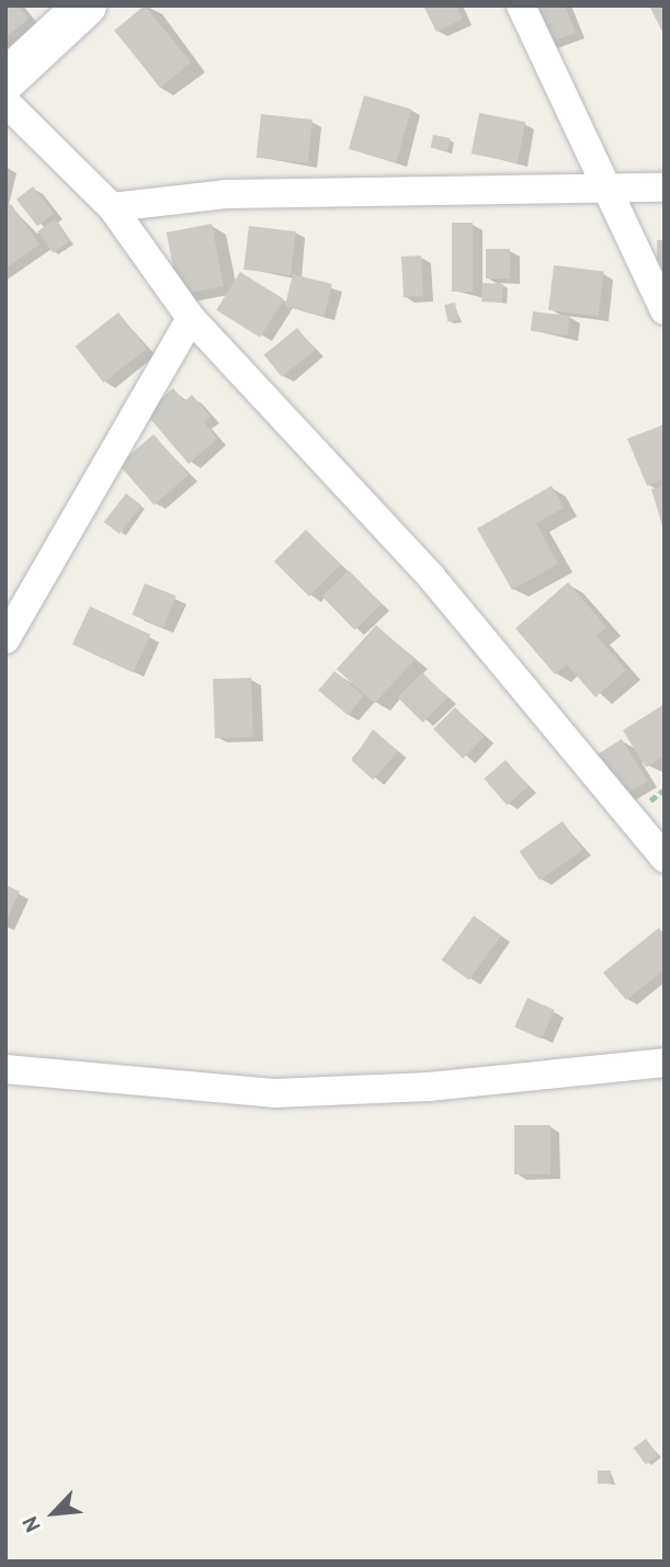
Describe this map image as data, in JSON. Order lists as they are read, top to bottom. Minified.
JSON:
{"north":"bottom left"}
